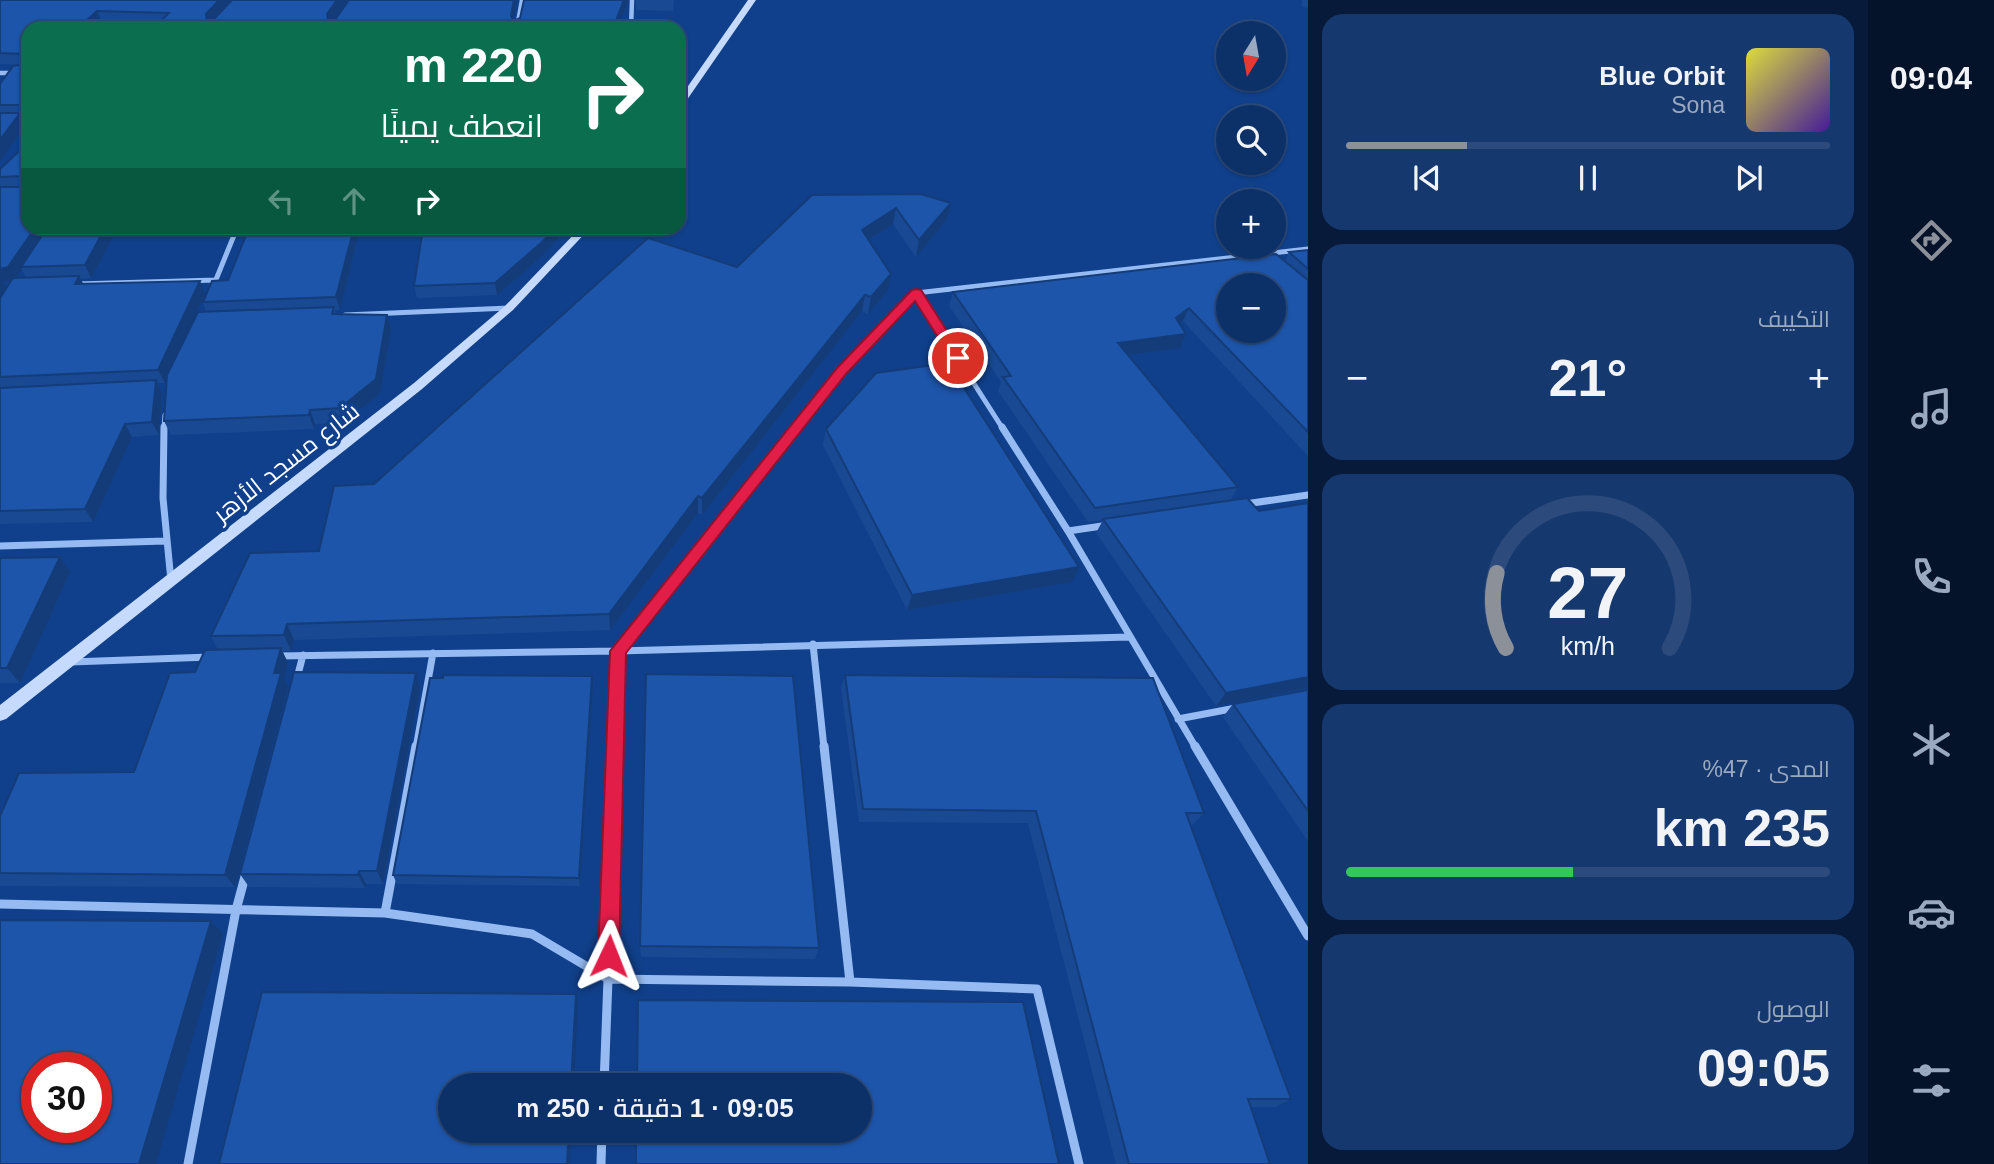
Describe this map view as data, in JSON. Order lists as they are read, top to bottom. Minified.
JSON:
{"streets":{"street":["شارع مسجد الأزهر"]},"north":"bottom","page":{"tabs":"09:04","map_buttons":["+","−"],"turn":["220 m","انعطف يمينًا"],"song":["Blue Orbit","Sona"],"tile":["التكييف",["المدى · 47%","235 km"],["الوصول","09:05"]],"heat":["−","21°","+"],"limit":"30","trip":"09:05 · 1 دقيقة · 250 m","gauge":["27","km/h"]}}
